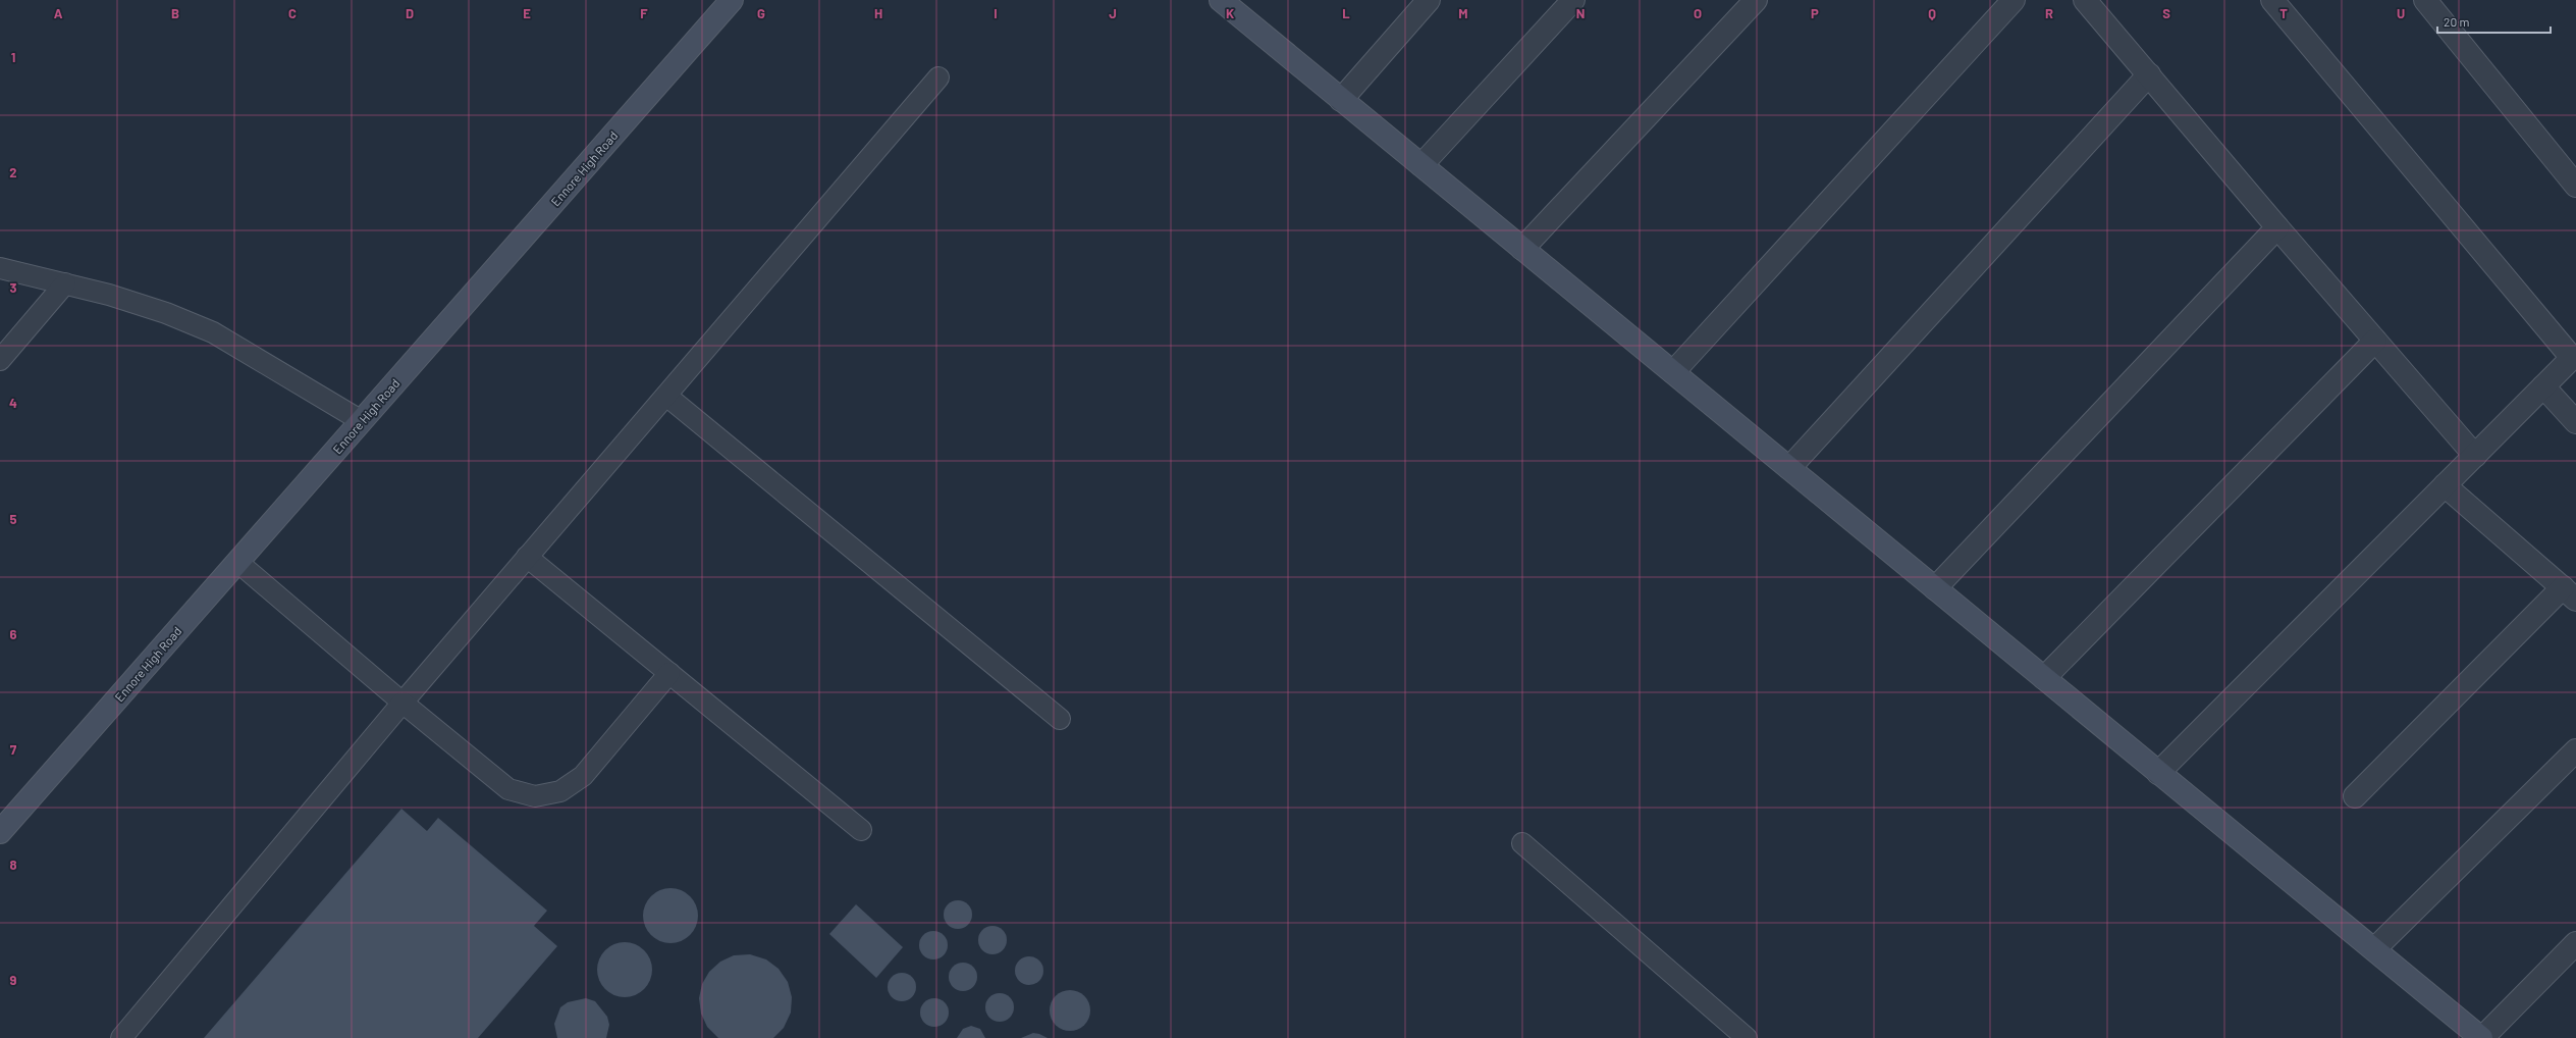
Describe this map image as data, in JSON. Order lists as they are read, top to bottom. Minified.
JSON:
{"streets":{"street":["Ennore High Road"]},"scale_bar":"20 m","grid":{"columns":["A","B","C","D","E","F","G","H","I","J","K","L","M","N","O","P","Q","R","S","T","U"],"rows":["1","2","3","4","5","6","7","8","9"]}}
